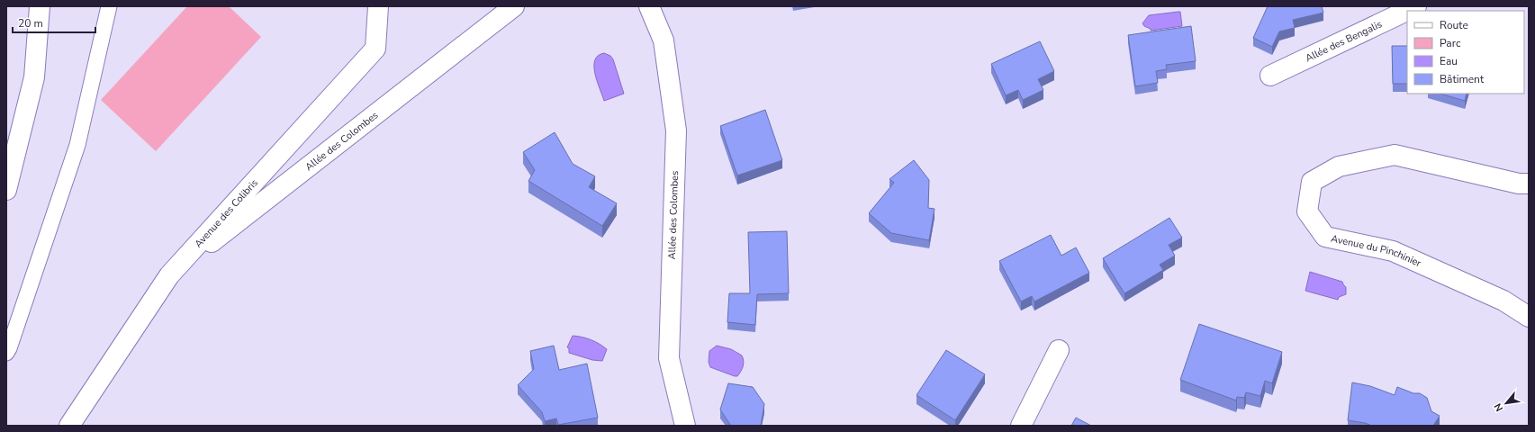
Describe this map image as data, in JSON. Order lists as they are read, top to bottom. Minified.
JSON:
{"streets":{"street":["Allée des Bengalis","Allée des Colombes","Avenue des Colibris","Avenue du Pinchinier"]},"crossings":[["Allée des Colombes","Avenue des Colibris"]],"legend":["Route","Parc","Eau","Bâtiment"],"scale_bar":"20 m","north":"bottom left"}
